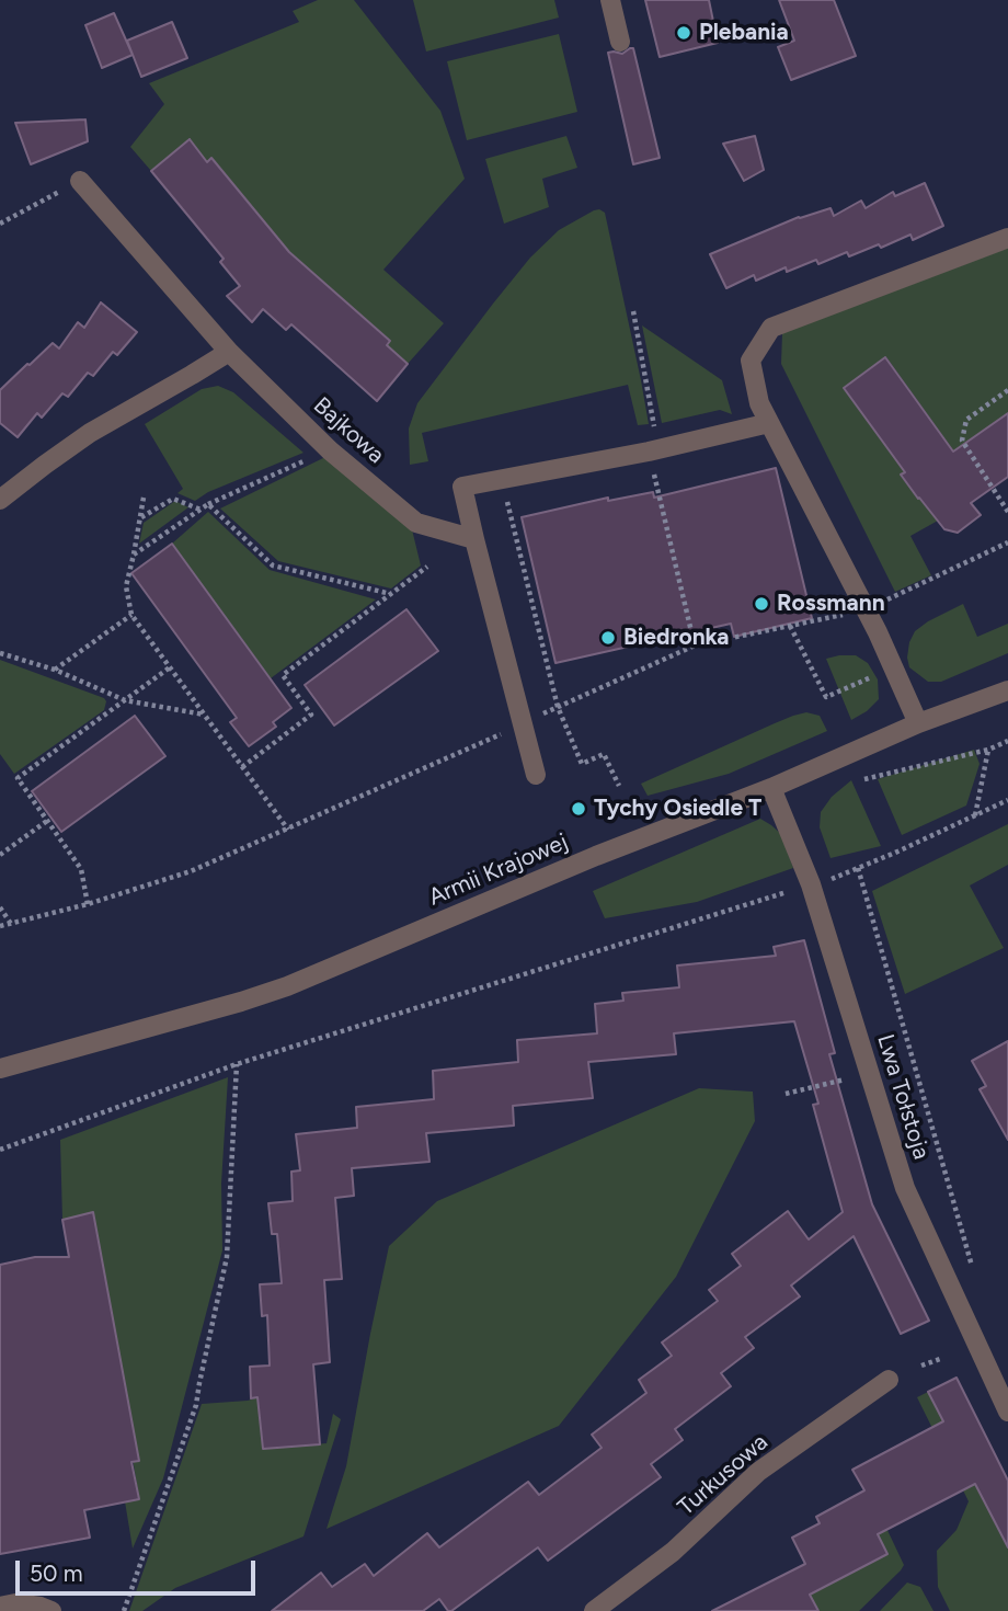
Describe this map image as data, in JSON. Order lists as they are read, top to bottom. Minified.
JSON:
{"streets":{"street":["Bajkowa","Armii Krajowej","Lwa Tołstoja","Turkusowa"]},"crossings":[["Armii Krajowej","Lwa Tołstoja"]],"places":["Plebania","Rossmann","Biedronka","Tychy Osiedle T"],"scale_bar":"50 m"}
